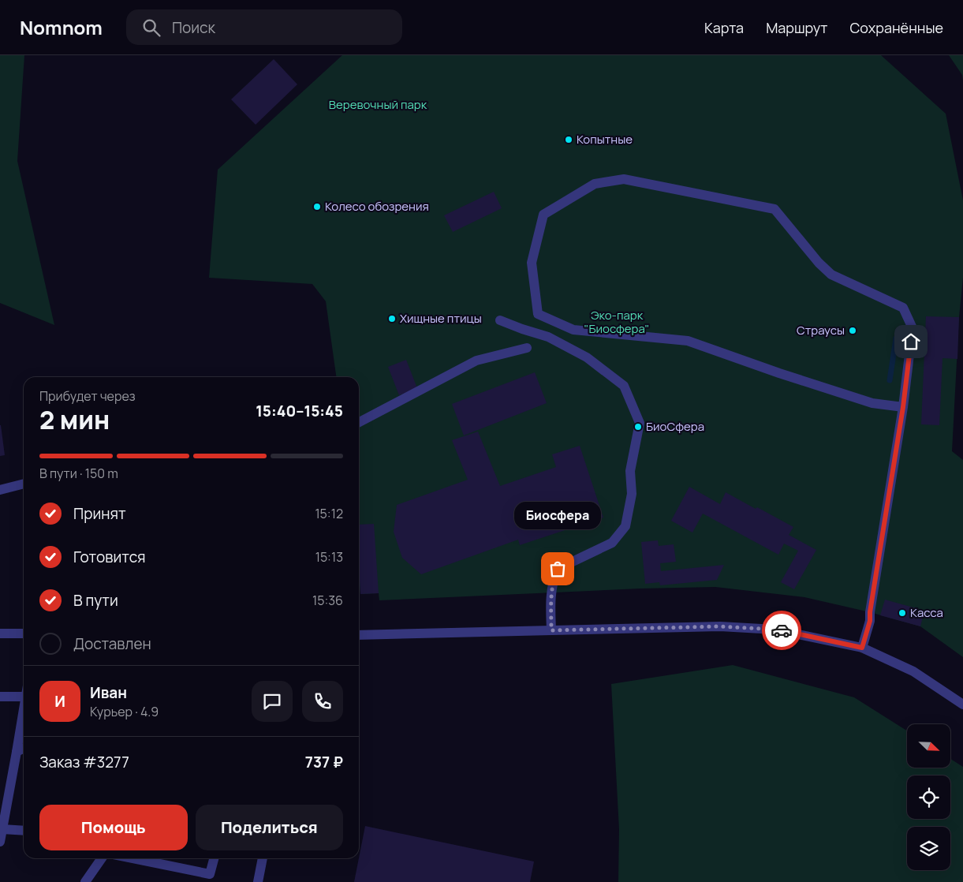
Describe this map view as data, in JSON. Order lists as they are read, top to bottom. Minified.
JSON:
{"parks":["Веревочный парк","Эко-парк \"Биосфера\""],"places":["Копытные","Колесо обозрения","Хищные птицы","Страусы","БиоСфера","Биосфера","Касса"],"north":"bottom right","page":{"header":"Nomnom","search":"Поиск","nav":["Карта","Маршрут","Сохранённые"],"heading":["2 мин","Прибудет через","15:40–15:45"],"panel":["Иван","Курьер · 4.9","Заказ #3277","737 ₽"],"bar":"В пути · 150 m","list":[["Принят","15:12"],["Готовится","15:13"],["В пути","15:36"],"Доставлен"],"bubble":"Биосфера","round":"И","buttons":["Помощь","Поделиться"]}}
